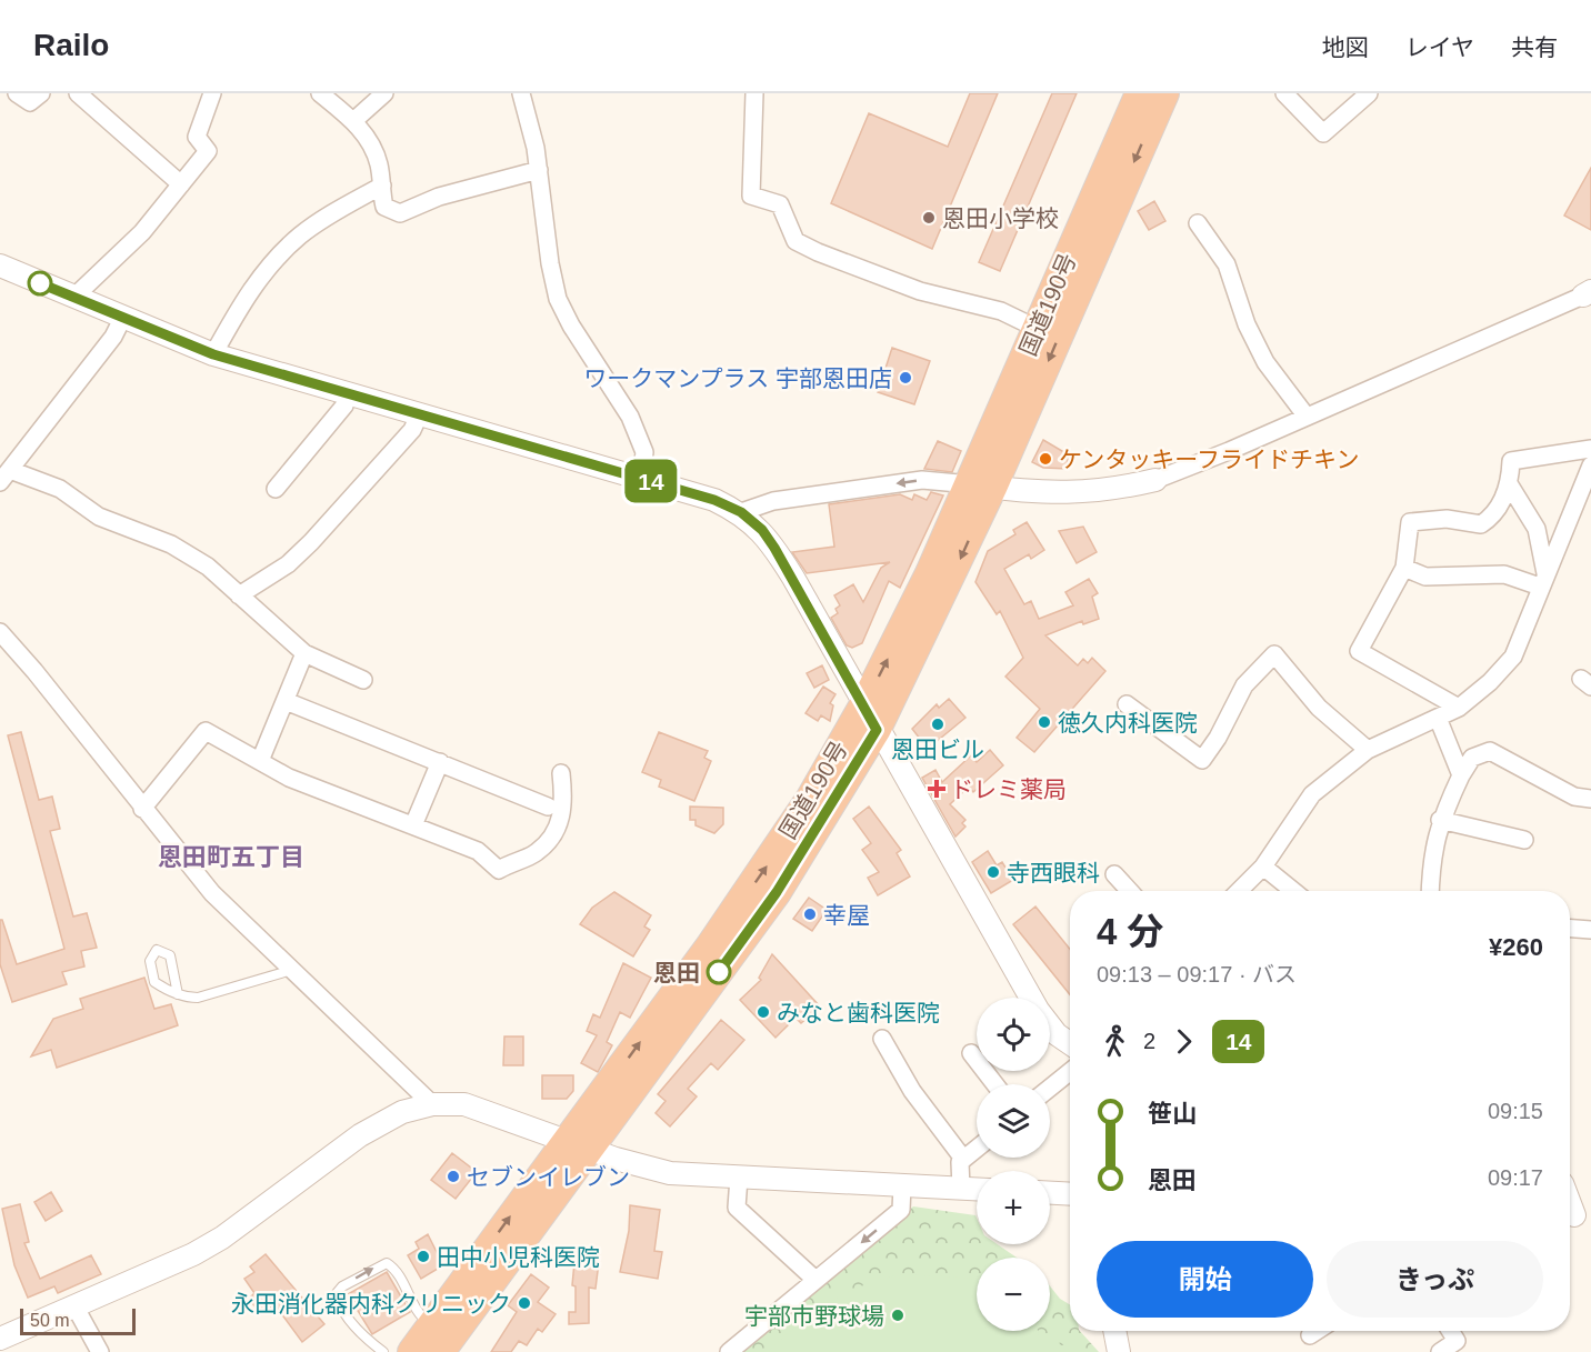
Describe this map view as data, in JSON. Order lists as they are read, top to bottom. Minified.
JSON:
{"streets":{"highway":["国道190号"]},"districts":["恩田町五丁目"],"places":{"other":["恩田小学校","ワークマンプラス 宇部恩田店","ケンタッキーフライドチキン","徳久内科医院","恩田ビル","寺西眼科","幸屋","恩田","みなと歯科医院","セブンイレブン","田中小児科医院","永田消化器内科クリニック","宇部市野球場"],"health":["ドレミ薬局"]},"lines":["bus line 14"],"scale_bar":"50 m","page":{"header":"Railo","nav":["地図","レイヤ","共有"],"on_map":"14","heading":["4 分","09:13 – 09:17 · バス","¥260"],"map_buttons":["+","−"],"legs":["2","14"],"list":[{"name":"笹山","value":"09:15"},{"name":"恩田","value":"09:17"}],"buttons":["開始","きっぷ"],"scale":"50 m"}}
